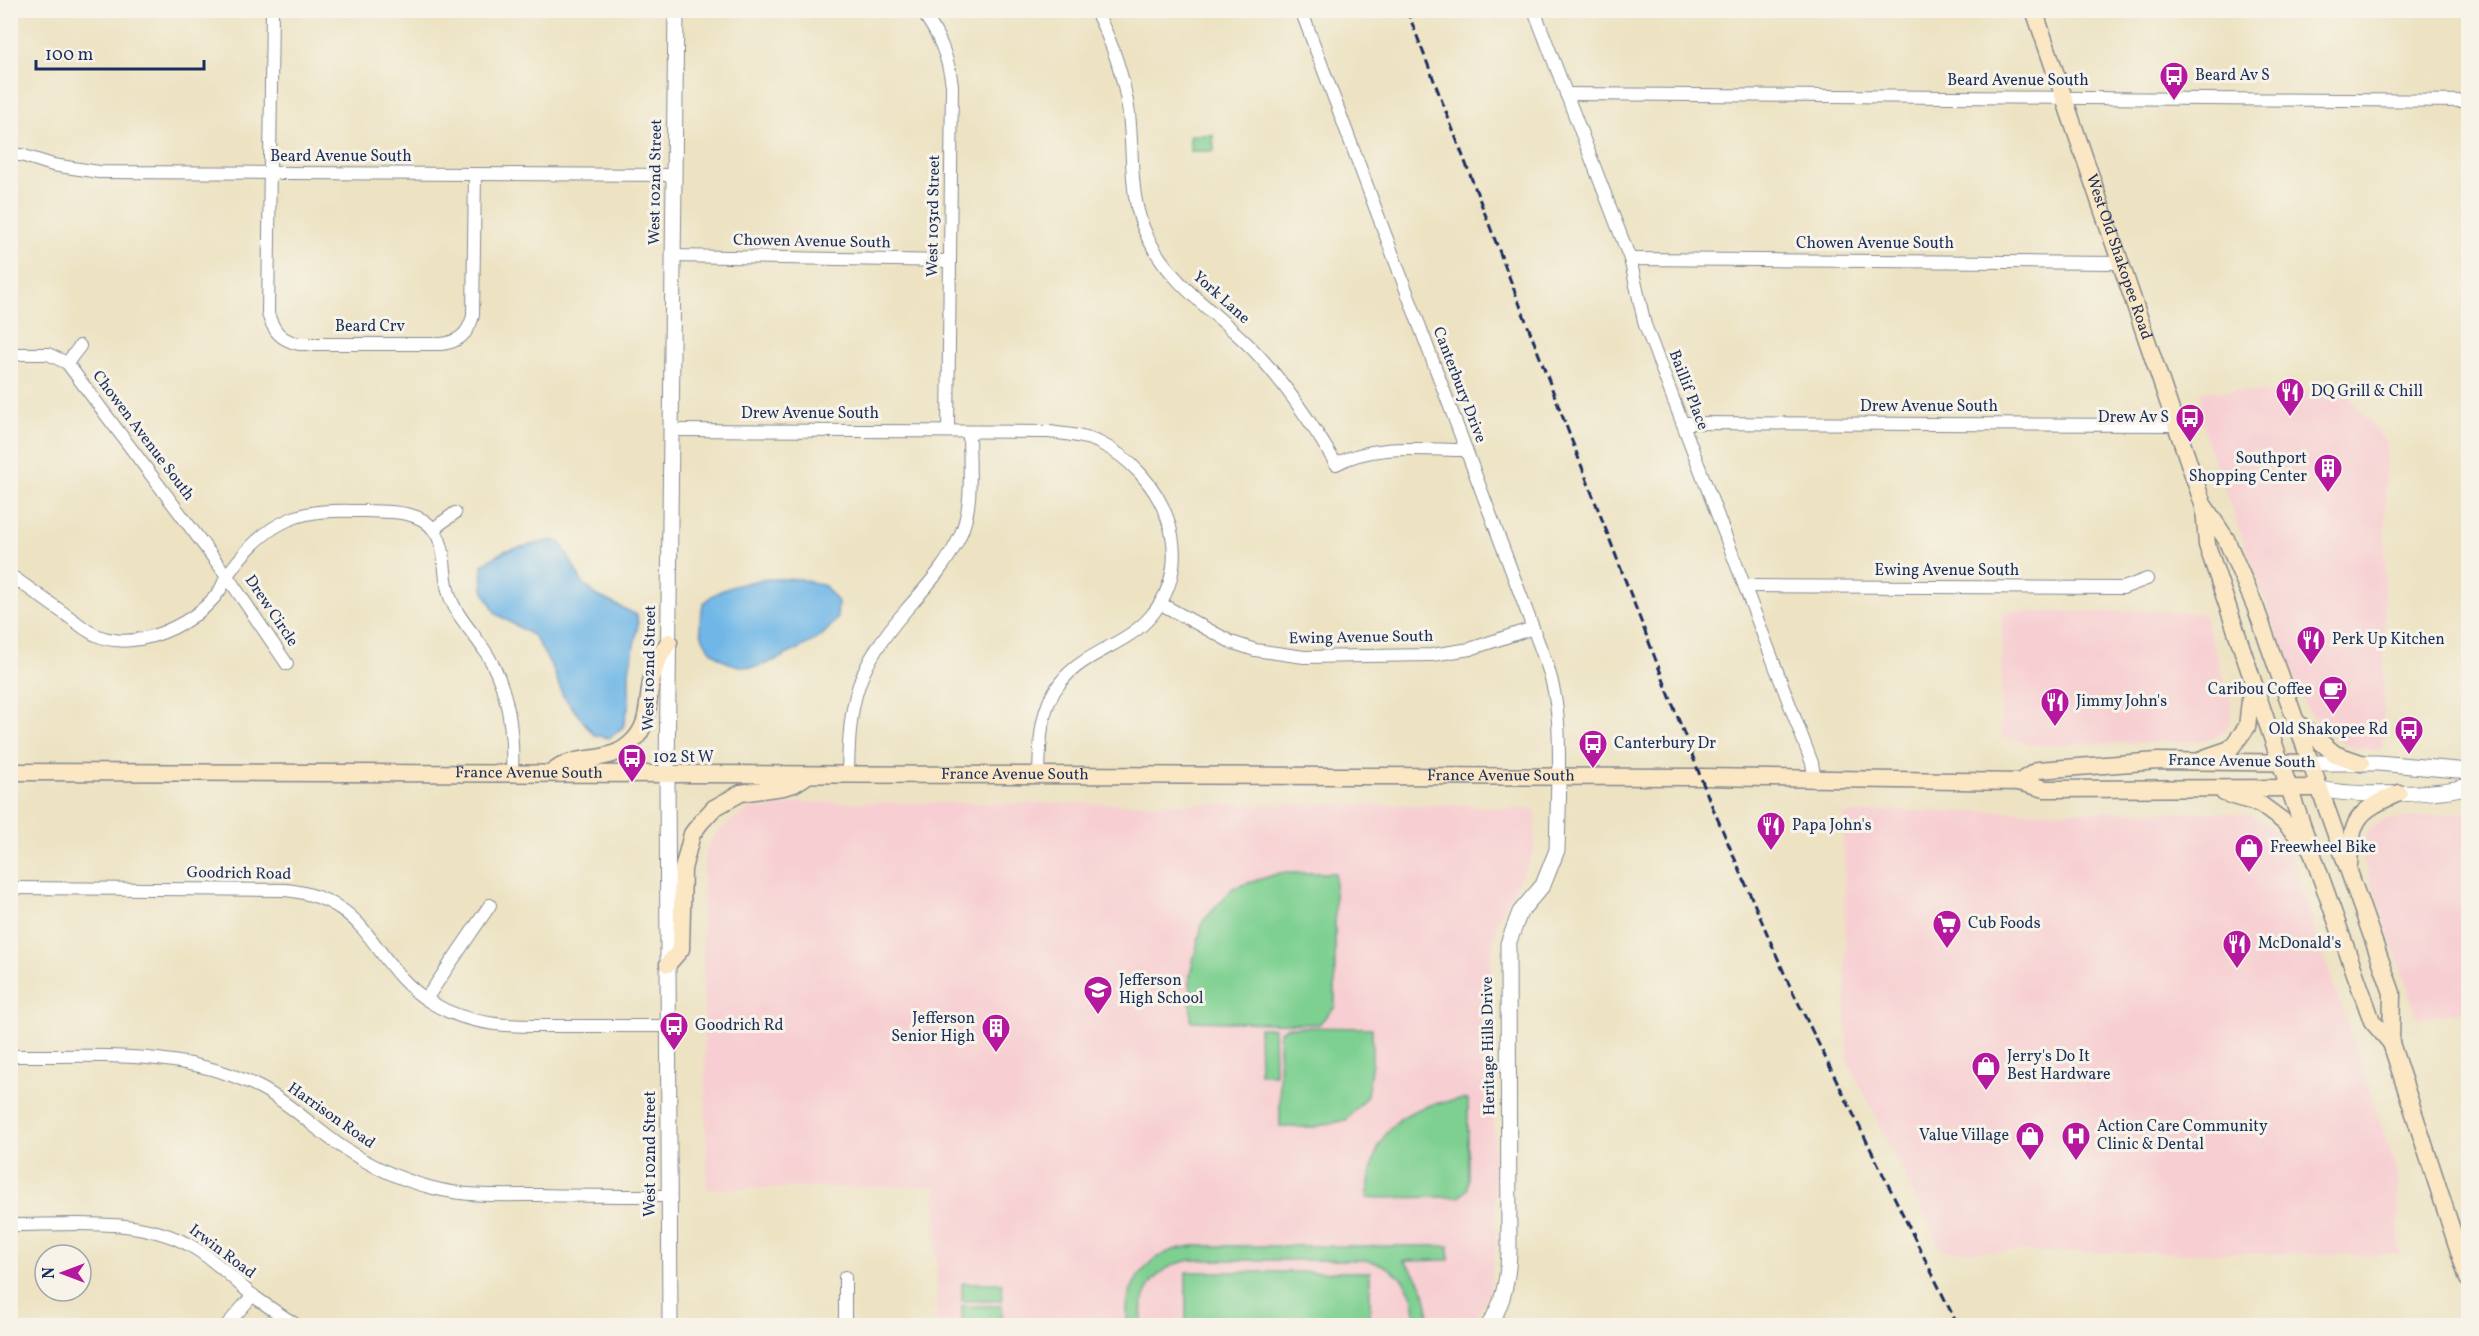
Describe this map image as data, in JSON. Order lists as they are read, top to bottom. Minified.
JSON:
{"streets":{"main road":["West Old Shakopee Road","France Avenue South"],"street":["Beard Avenue South","West 102nd Street","West 103rd Street","Chowen Avenue South","York Lane","Beard Crv","Canterbury Drive","Baillif Place","Drew Avenue South","Ewing Avenue South","Drew Circle","Goodrich Road","Heritage Hills Drive","Harrison Road","Irwin Road"]},"crossings":[["Beard Avenue South","West 102nd Street"],["Beard Avenue South","West Old Shakopee Road"],["Beard Avenue South","Beard Crv"],["Beard Avenue South","Baillif Place"],["West 102nd Street","Chowen Avenue South"],["West 102nd Street","Drew Avenue South"],["West 102nd Street","France Avenue South"],["West 102nd Street","Goodrich Road"],["West 102nd Street","Harrison Road"],["West 103rd Street","Chowen Avenue South"],["West 103rd Street","Drew Avenue South"],["Chowen Avenue South","West Old Shakopee Road"],["Chowen Avenue South","Baillif Place"],["Chowen Avenue South","Drew Circle"],["West Old Shakopee Road","Drew Avenue South"],["West Old Shakopee Road","France Avenue South"],["York Lane","Canterbury Drive"],["Canterbury Drive","Ewing Avenue South"],["Canterbury Drive","France Avenue South"],["Canterbury Drive","Heritage Hills Drive"],["Baillif Place","Drew Avenue South"],["Baillif Place","Ewing Avenue South"],["Baillif Place","France Avenue South"],["France Avenue South","Heritage Hills Drive"]],"places":{"bus stop":["Beard Av S","Drew Av S","Old Shakopee Rd","Canterbury Dr","102 St W","Goodrich Rd"],"restaurant":["DQ Grill & Chill","Perk Up Kitchen","Jimmy John's","Papa John's","McDonald's"],"building":["Southport Shopping Center","Jefferson Senior High"],"cafe":["Caribou Coffee"],"shop":["Freewheel Bike","Jerry's Do It Best Hardware","Value Village"],"supermarket":["Cub Foods"],"school or university":["Jefferson High School"],"hospital":["Action Care Community Clinic & Dental"]},"scale_bar":"100 m","north":"left"}
